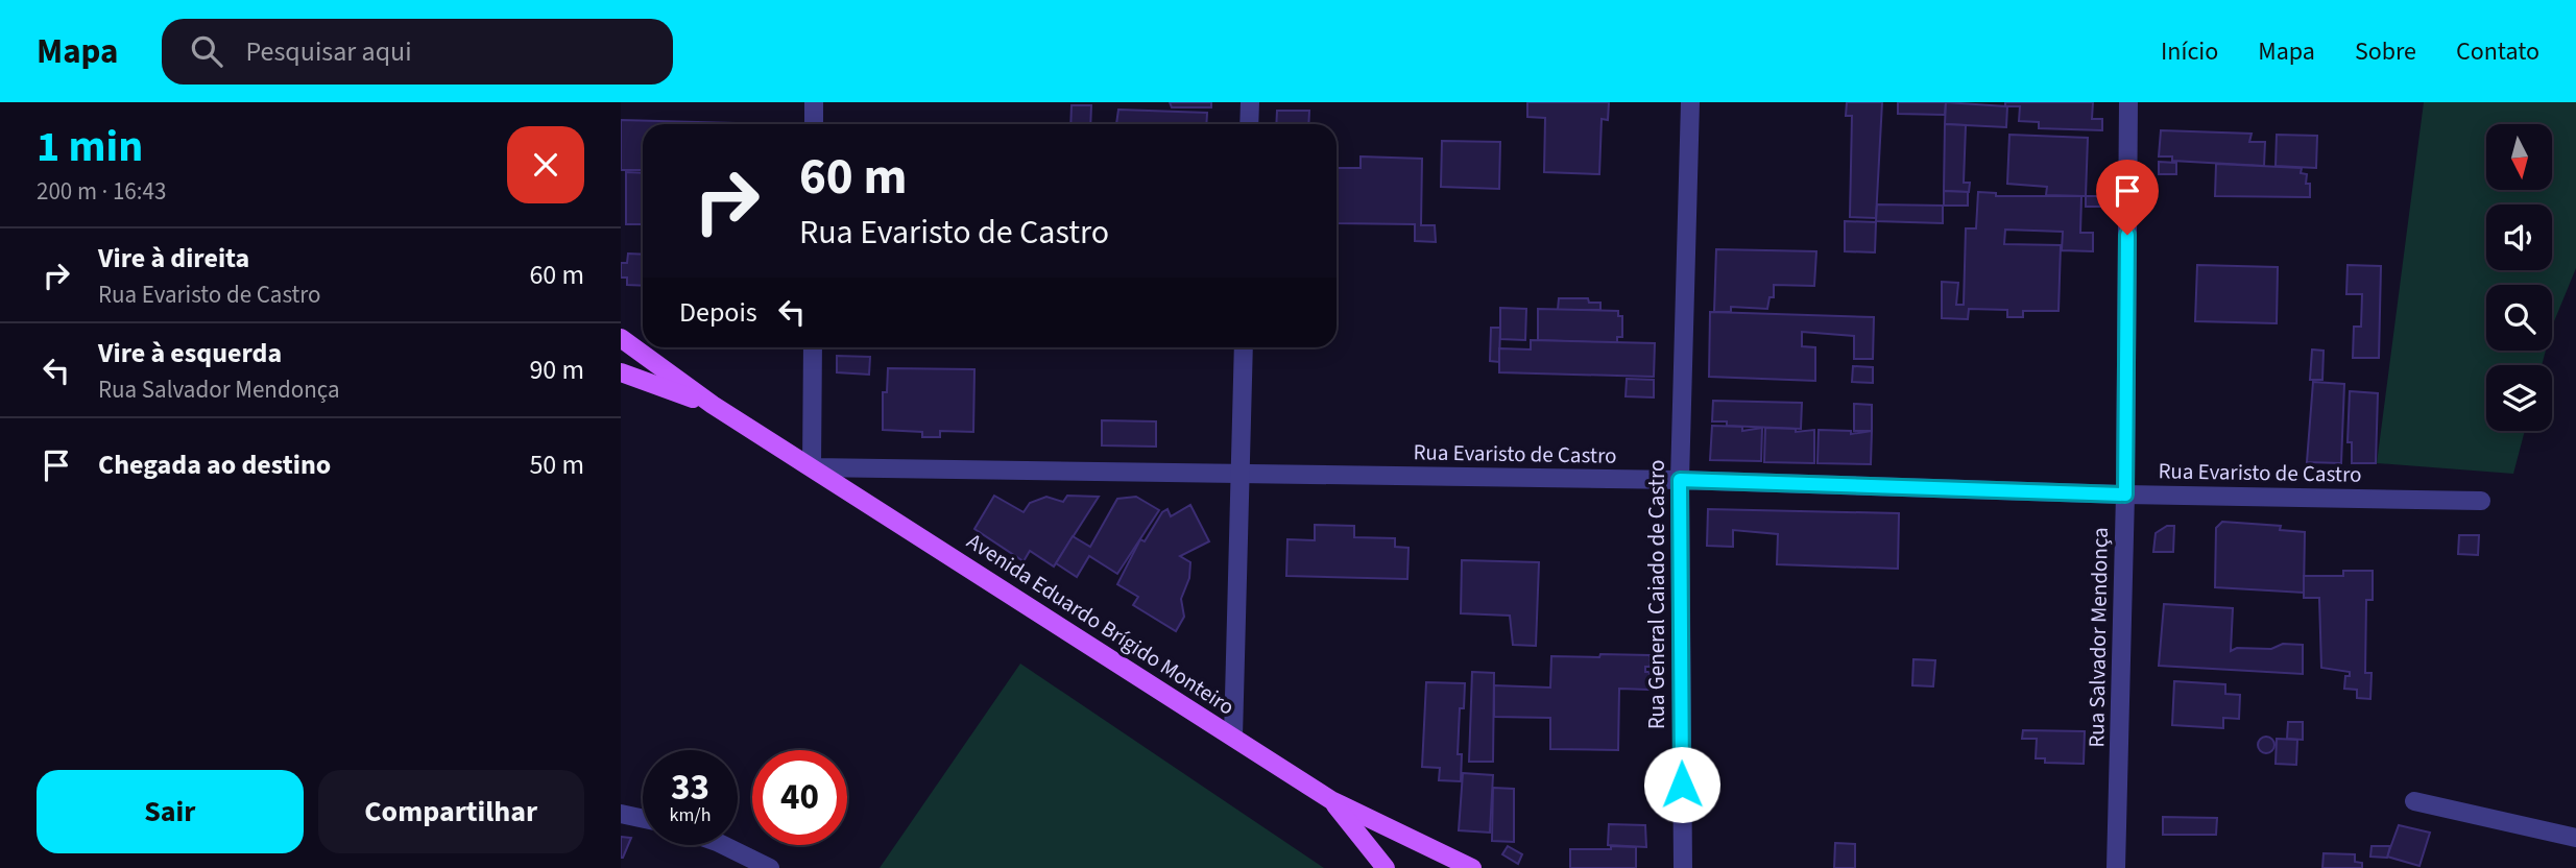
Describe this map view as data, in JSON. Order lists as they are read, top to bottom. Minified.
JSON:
{"streets":{"main road":["Avenida Eduardo Brígido Monteiro"],"street":["Rua Evaristo de Castro","Rua General Caiado de Castro","Rua Salvador Mendonça"]},"crossings":[["Rua Evaristo de Castro","Rua General Caiado de Castro"],["Rua Evaristo de Castro","Avenida Eduardo Brígido Monteiro"],["Rua Evaristo de Castro","Rua Salvador Mendonça"]],"north":"bottom","page":{"header":"Mapa","search":"Pesquisar aqui","nav":["Início","Mapa","Sobre","Contato"],"heading":["1 min","200 m · 16:43"],"turn":["60 m","Rua Evaristo de Castro"],"list":[{"name":"Vire à direita","note":"Rua Evaristo de Castro","value":"60 m"},{"name":"Vire à esquerda","note":"Rua Salvador Mendonça","value":"90 m"},{"name":"Chegada ao destino","value":"50 m"}],"then":"Depois","speed":"33 km/h","limit":"40","buttons":["Sair","Compartilhar"]}}
